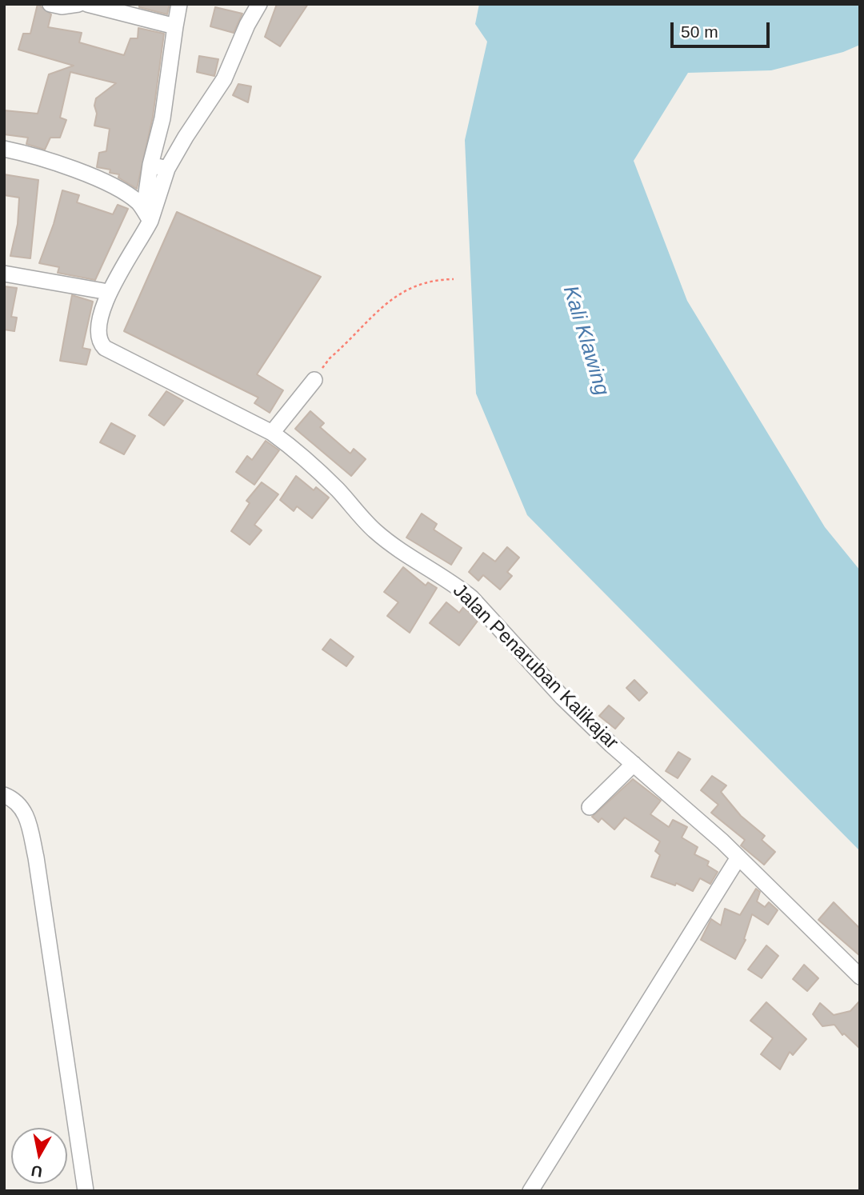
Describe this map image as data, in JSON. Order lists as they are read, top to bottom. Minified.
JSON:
{"streets":{"street":["Jalan Penaruban Kalikajar"]},"water":["Kali Klawing"],"scale_bar":"50 m","north":"bottom"}
